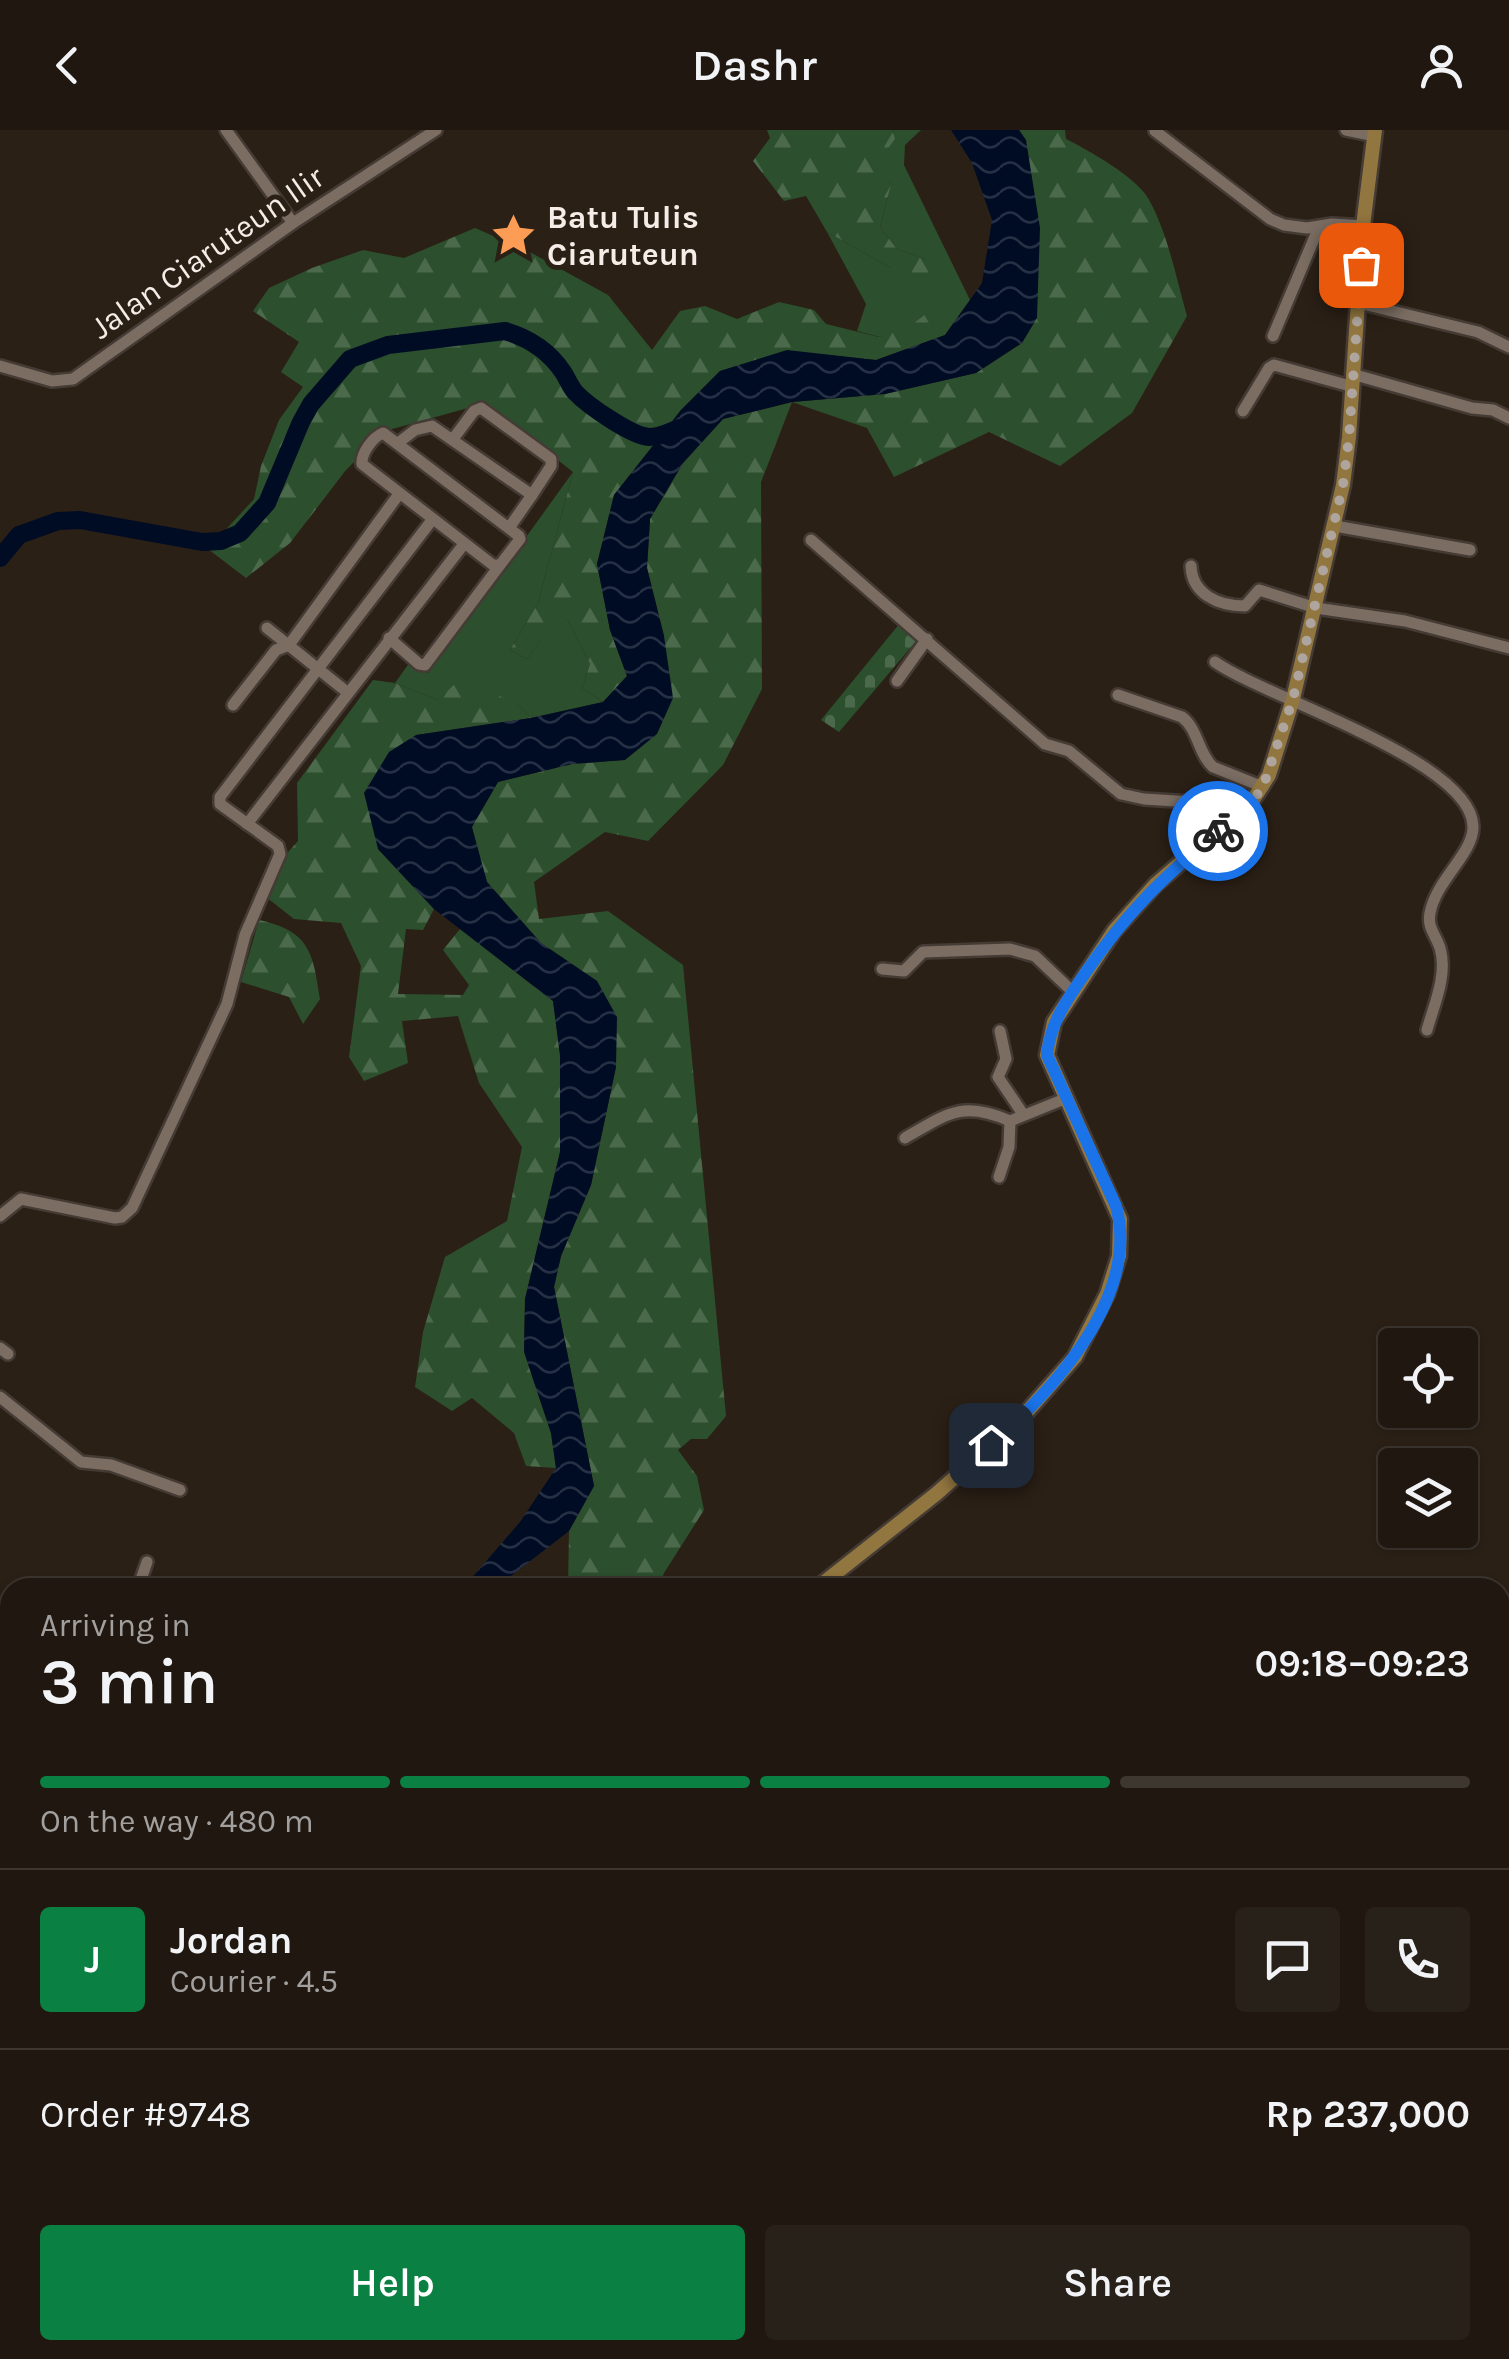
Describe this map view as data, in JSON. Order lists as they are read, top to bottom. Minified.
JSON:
{"streets":{"street":["Jalan Ciaruteun Ilir"]},"places":{"place":["Batu Tulis Ciaruteun"]},"page":{"header":"Dashr","heading":["3 min","Arriving in","09:18–09:23"],"panel":["Jordan","Courier · 4.5","Order #9748","Rp 237,000"],"bar":"On the way · 480 m","round":"J","buttons":["Help","Share"]}}
